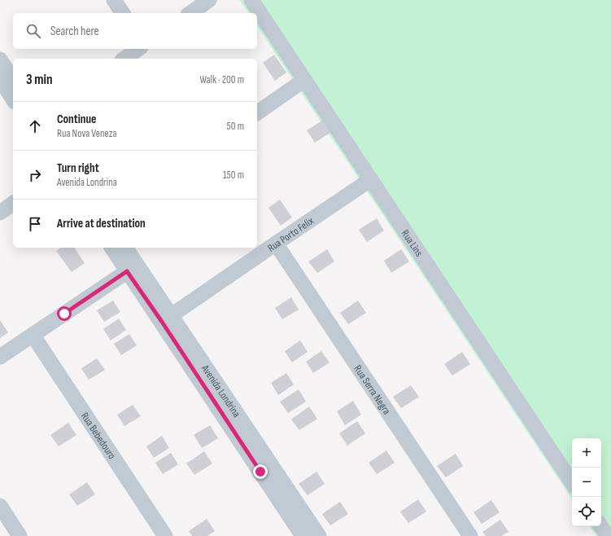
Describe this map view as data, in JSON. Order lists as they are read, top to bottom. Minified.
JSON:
{"streets":{"street":["Rua Porto Felix","Rua Lins","Rua Serra Negra","Avenida Londrina","Rua Bebedouro"]},"crossings":[["Rua Porto Felix","Rua Lins"],["Rua Porto Felix","Rua Serra Negra"],["Rua Porto Felix","Avenida Londrina"]],"page":{"search":"Search here","heading":["3 min","Walk · 200 m"],"list":[["Continue","Rua Nova Veneza","50 m"],["Turn right","Avenida Londrina","150 m"],"Arrive at destination"],"map_buttons":["+","−"]}}
